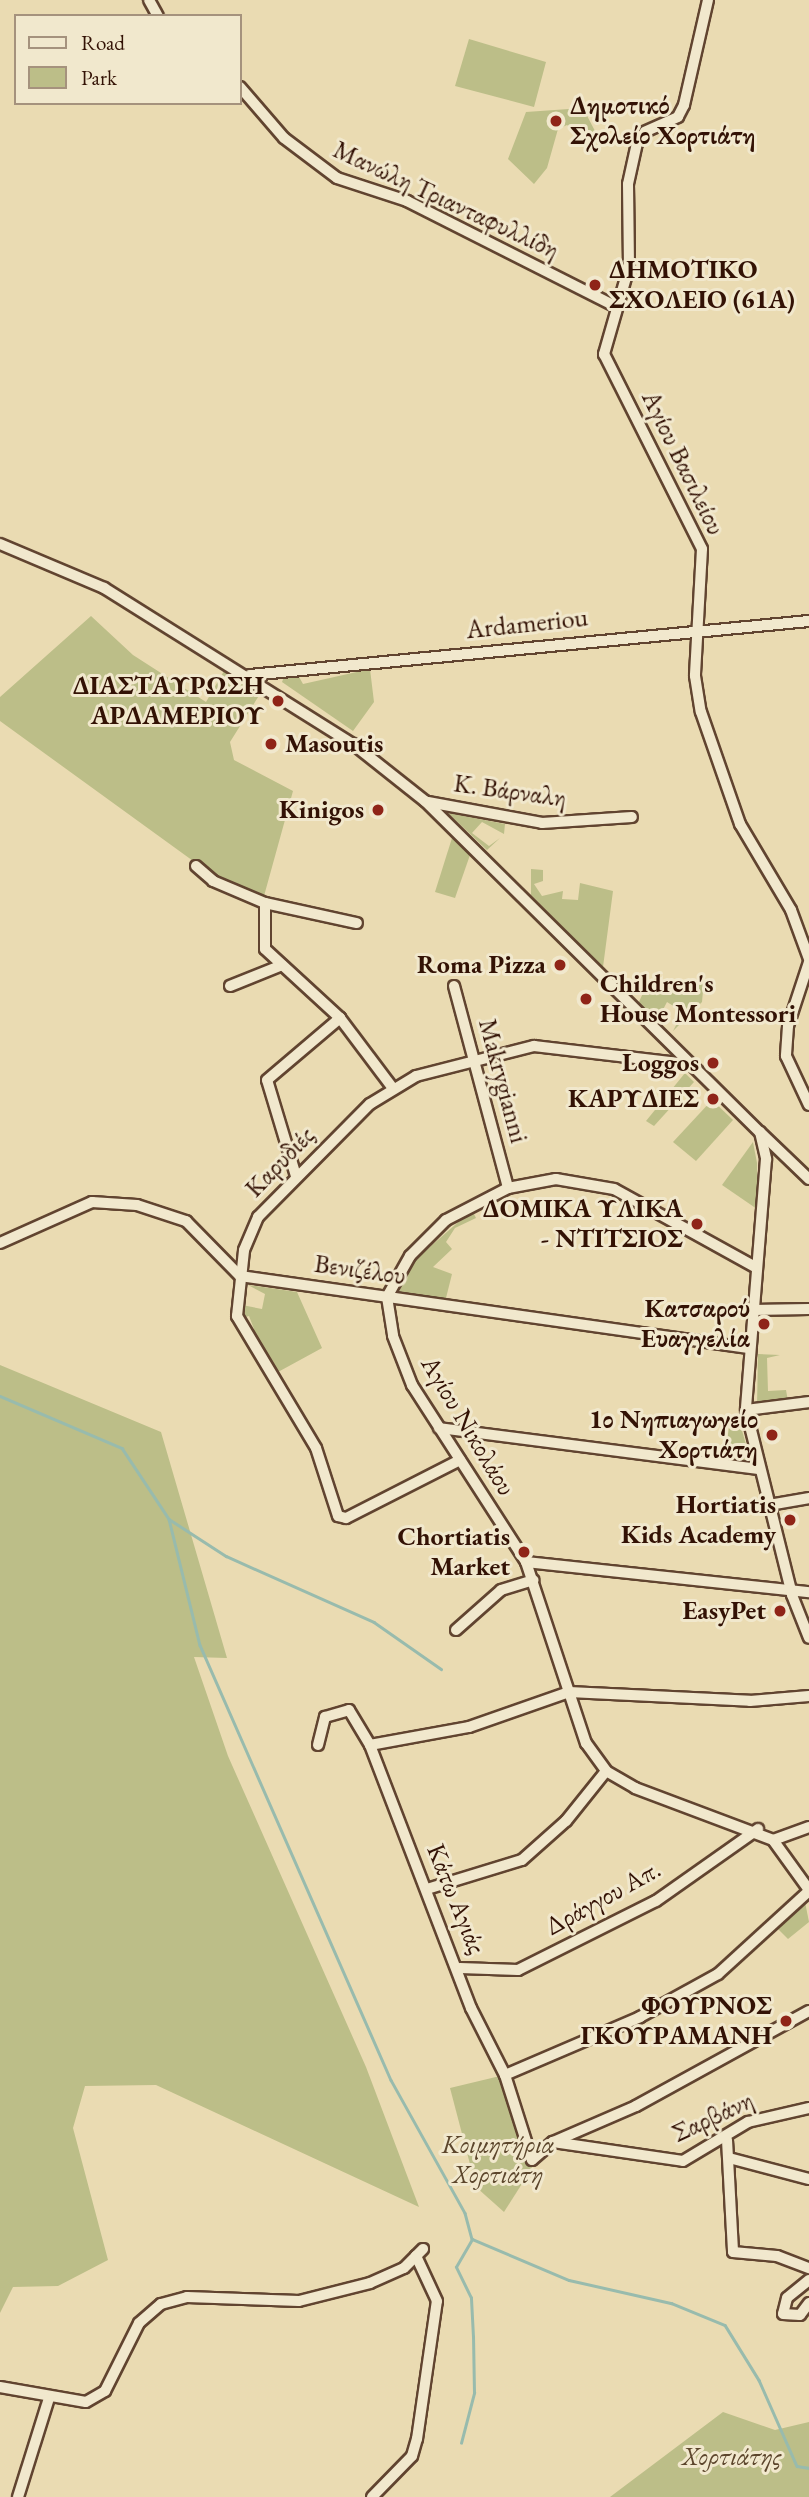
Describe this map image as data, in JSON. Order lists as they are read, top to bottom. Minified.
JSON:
{"streets":{"street":["Μανώλη Τριανταφυλλίδη","Αγίου Βασιλείου","Ardameriou","Κ. Βάρναλη","Makrygianni","Καρυδιές","Βενιζέλου","Αγίου Νικολάου","Δράγγου Απ.","Κάτω Αγιάς","Σαρβάνη"]},"crossings":[["Μανώλη Τριανταφυλλίδη","Αγίου Βασιλείου"],["Αγίου Βασιλείου","Ardameriou"],["Makrygianni","Καρυδιές"],["Καρυδιές","Βενιζέλου"],["Καρυδιές","Αγίου Νικολάου"],["Βενιζέλου","Αγίου Νικολάου"],["Αγίου Νικολάου","Δράγγου Απ."],["Δράγγου Απ.","Κάτω Αγιάς"],["Κάτω Αγιάς","Σαρβάνη"]],"parks":["Κοιμητήρια Χορτιάτη","Χορτιάτης"],"places":["Δημοτικό Σχολείο Χορτιάτη","ΔΗΜΟΤΙΚΟ ΣΧΟΛΕΙΟ (61Α)","ΔΙΑΣΤΑΥΡΩΣΗ ΑΡΔΑΜΕΡΙΟΥ","Masoutis","Kinigos","Roma Pizza","Children's House Montessori","Loggos","ΚΑΡΥΔΙΕΣ","ΔΟΜΙΚΑ ΥΛΙΚΑ - ΝΤΙΤΣΙΟΣ","Κατσαρού Ευαγγελία","1ο Νηπιαγωγείο Χορτιάτη","Hortiatis Kids Academy","Chortiatis Market","EasyPet","ΦΟΥΡΝΟΣ ΓΚΟΥΡΑΜΑΝΗ"],"legend":["Road","Park"]}
